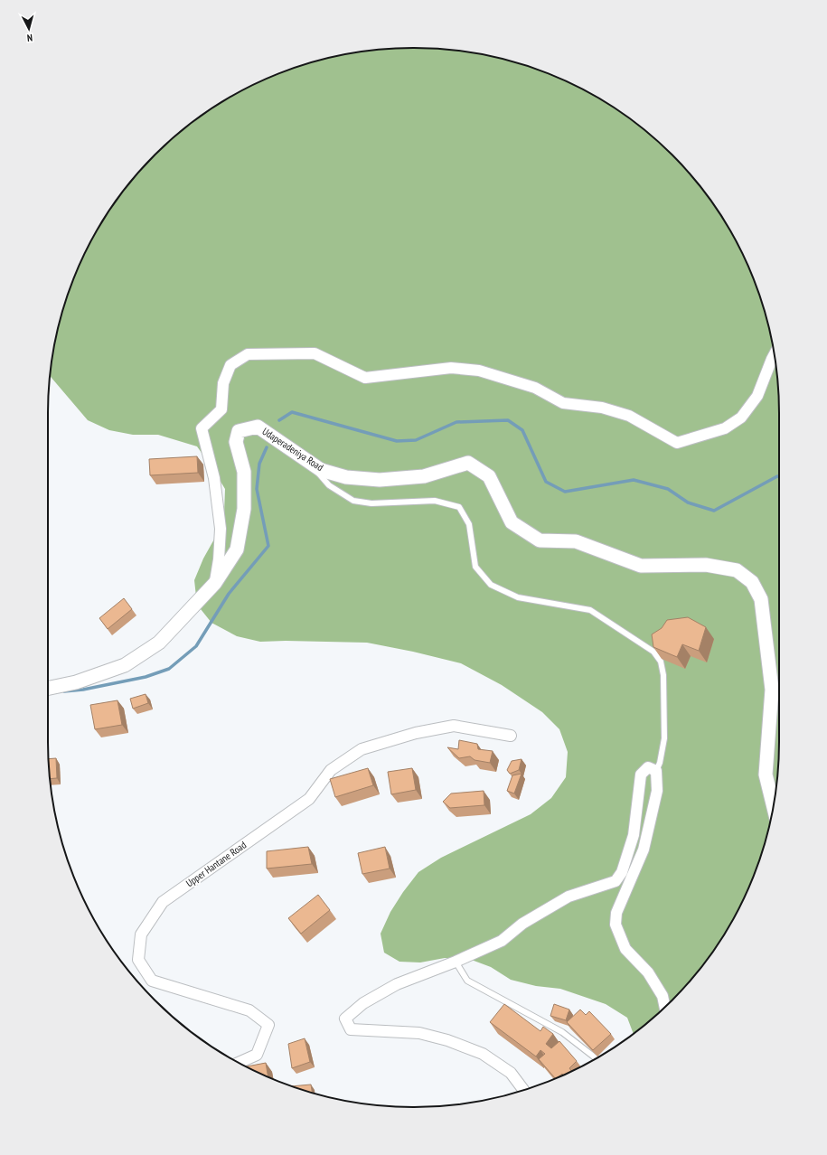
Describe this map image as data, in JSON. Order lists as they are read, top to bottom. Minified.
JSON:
{"streets":{"street":["Udaperadeniya Road","Upper Hantane Road"]},"north":"bottom"}
